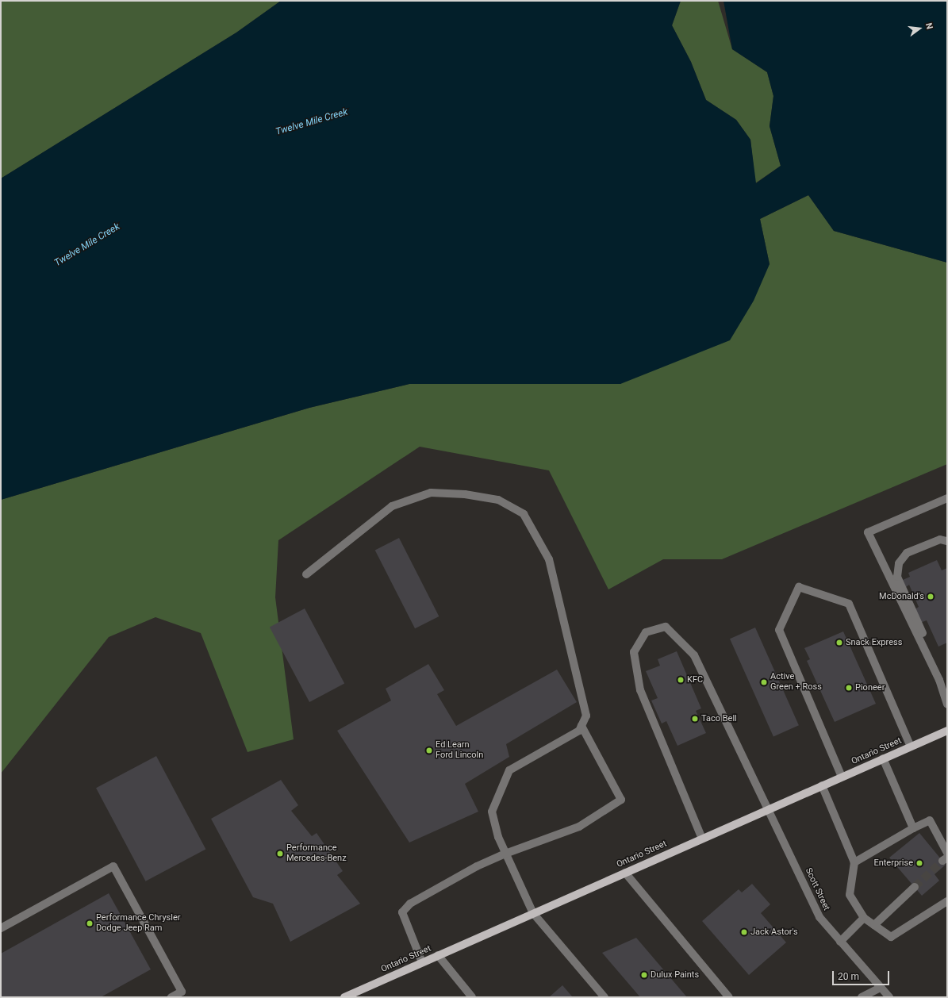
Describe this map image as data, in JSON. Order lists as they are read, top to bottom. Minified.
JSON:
{"streets":{"main road":["Ontario Street"],"street":["Scott Street"]},"crossings":[["Ontario Street","Scott Street"]],"water":["Twelve Mile Creek"],"places":["McDonald's","Snack Express","KFC","Active Green + Ross","Pioneer","Taco Bell","Ed Learn Ford Lincoln","Performance Mercedes-Benz","Enterprise","Performance Chrysler Dodge Jeep Ram","Jack Astor's","Dulux Paints"],"scale_bar":"20 m","north":"right"}
